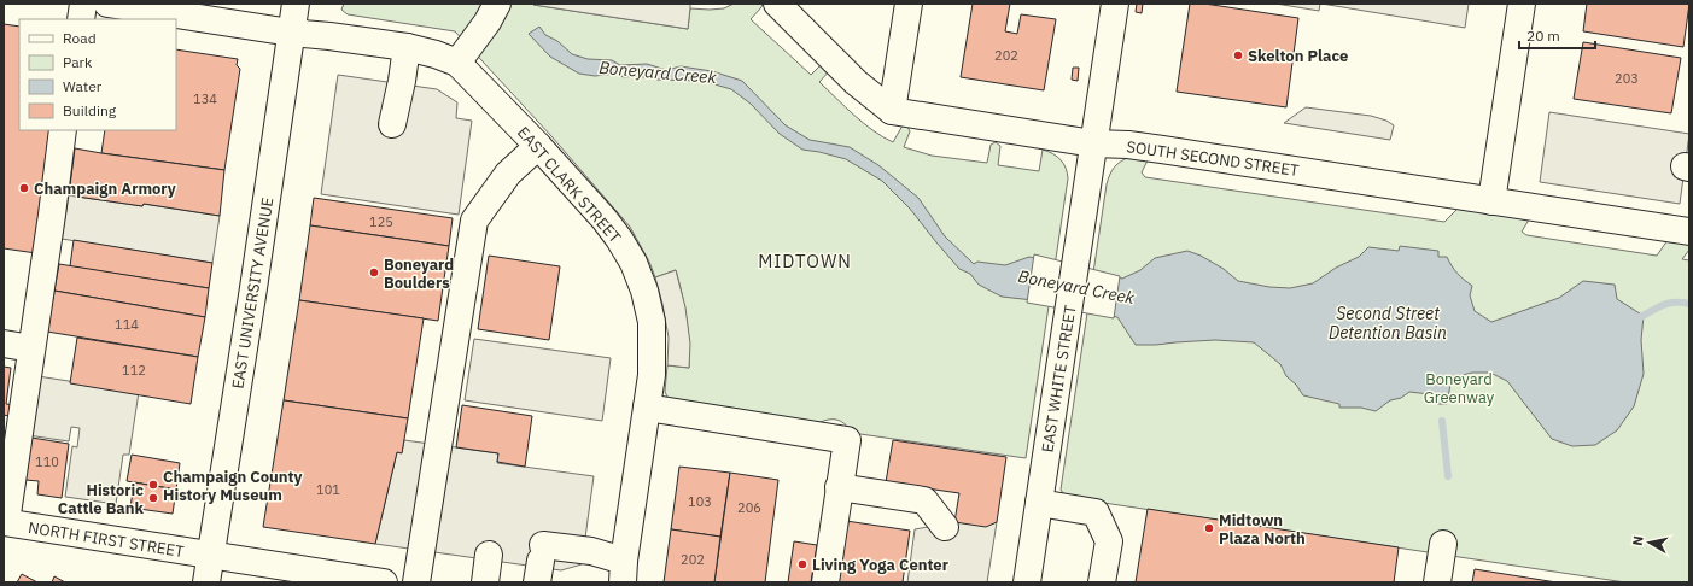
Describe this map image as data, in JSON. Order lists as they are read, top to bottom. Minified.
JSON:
{"streets":{"street":["SOUTH SECOND STREET","EAST CLARK STREET","EAST UNIVERSITY AVENUE","EAST WHITE STREET","NORTH FIRST STREET"]},"crossings":[["SOUTH SECOND STREET","EAST WHITE STREET"],["EAST UNIVERSITY AVENUE","NORTH FIRST STREET"]],"districts":["MIDTOWN"],"water":["Boneyard Creek","Second Street Detention Basin"],"parks":["Boneyard Greenway"],"places":["Skelton Place","Champaign Armory","Boneyard Boulders","Champaign County History Museum","Historic Cattle Bank","Midtown Plaza North","Living Yoga Center"],"house_numbers":["202","203","134","125","114","112","110","101","103","206","202"],"legend":["Road","Park","Water","Building"],"scale_bar":"20 m","north":"left"}
